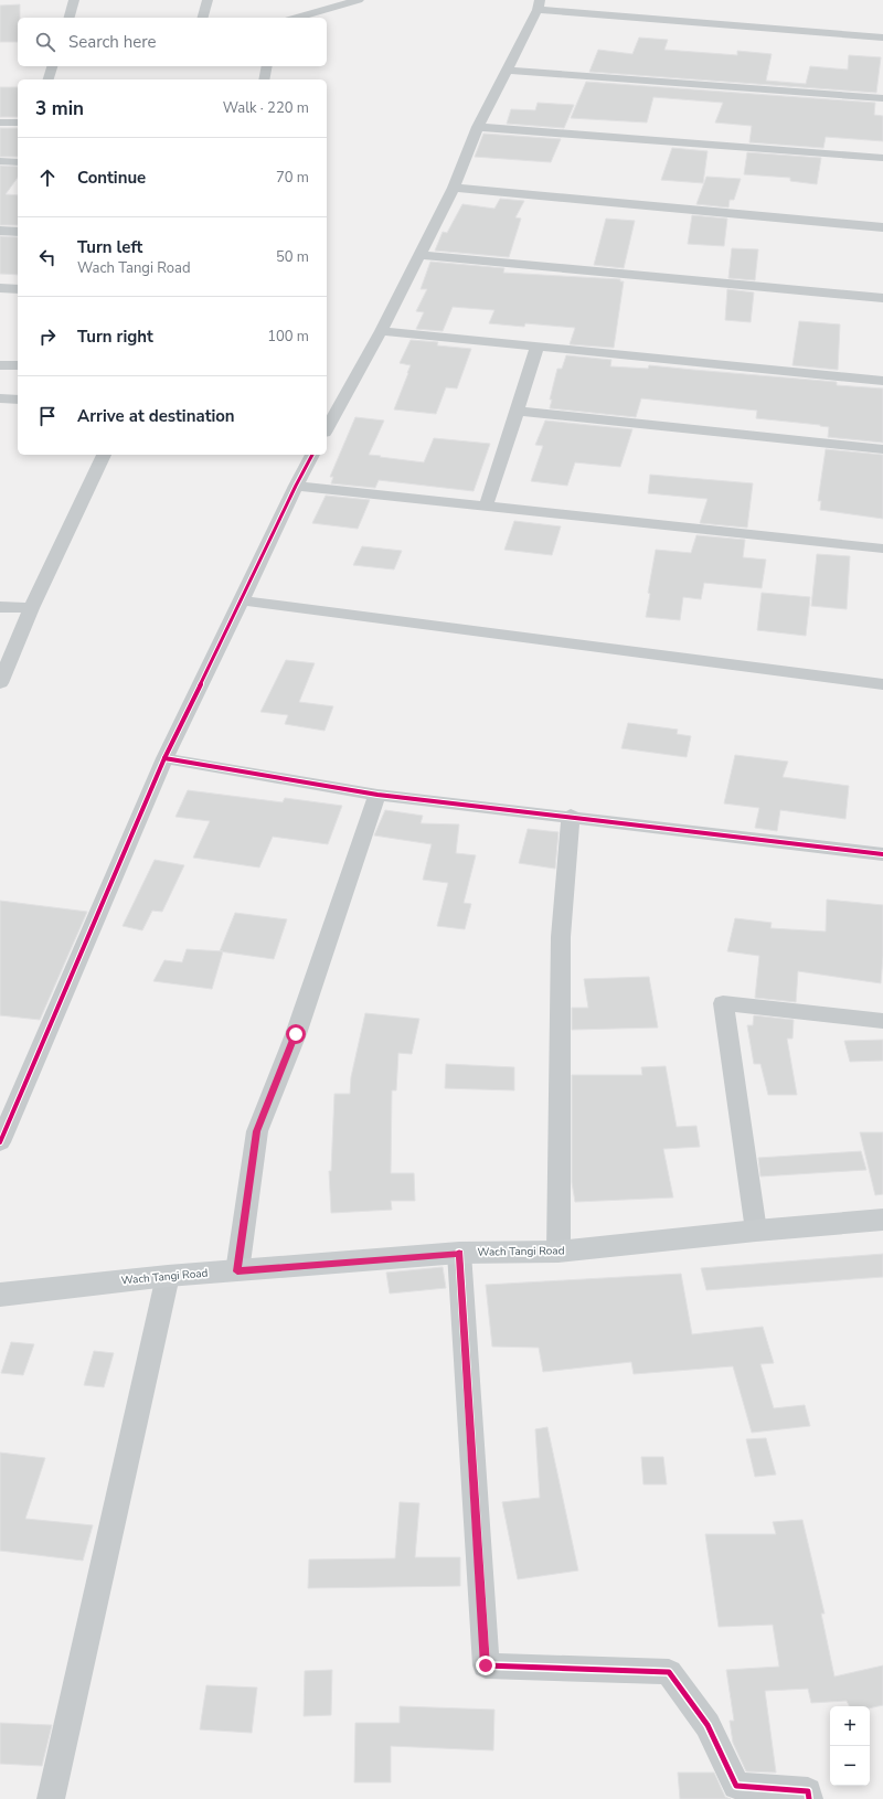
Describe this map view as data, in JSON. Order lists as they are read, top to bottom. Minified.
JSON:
{"streets":{"main road":["Wach Tangi Road"]},"page":{"search":"Search here","heading":["3 min","Walk · 220 m"],"list":[["Continue","70 m"],["Turn left","Wach Tangi Road","50 m"],["Turn right","100 m"],"Arrive at destination"],"map_buttons":["+","−"]}}
